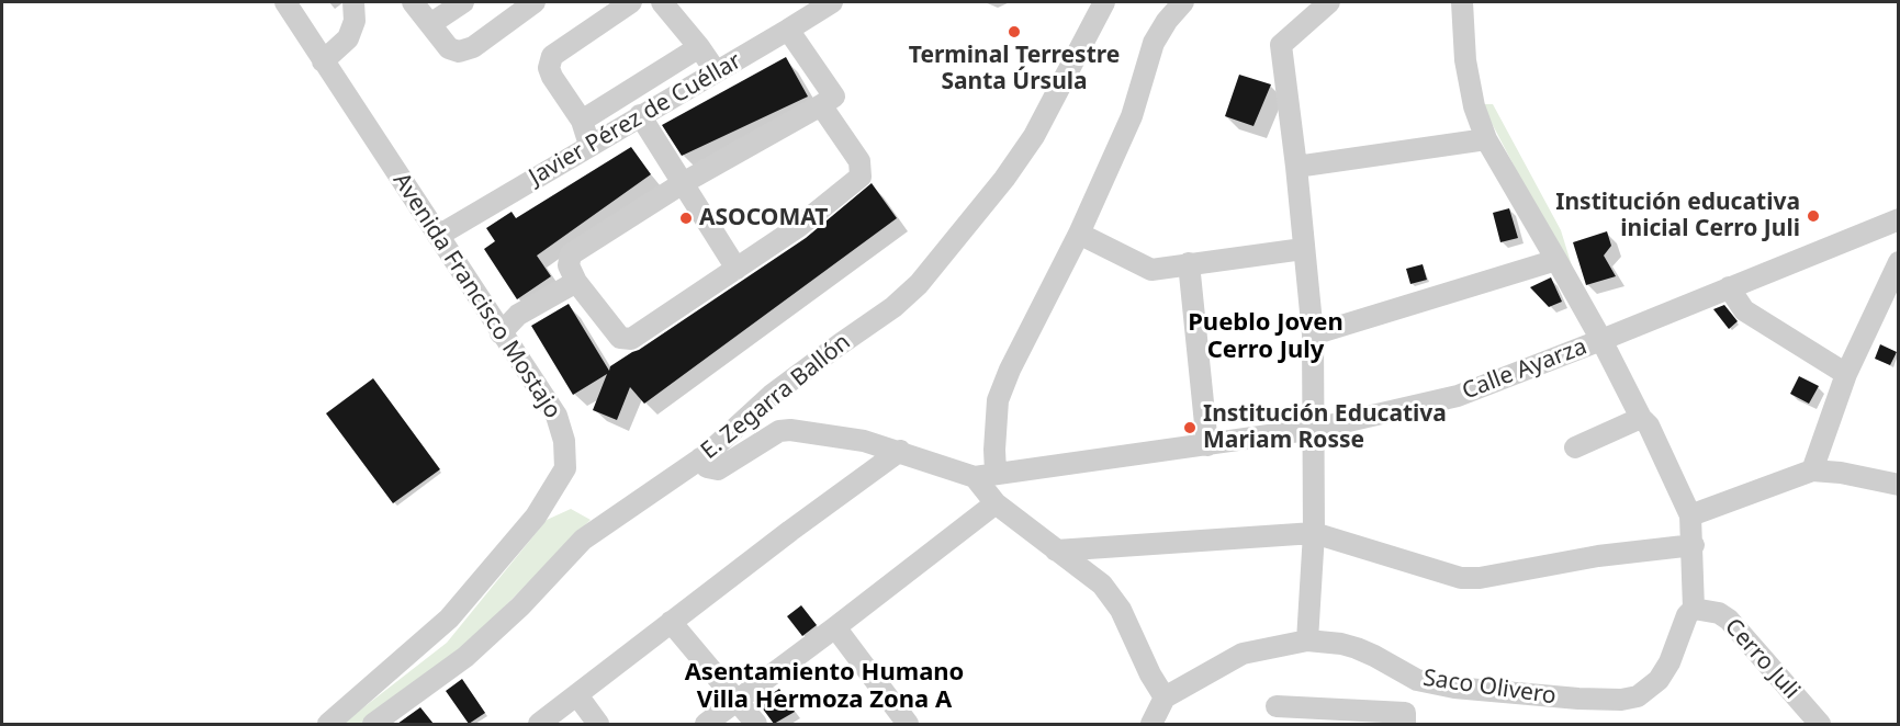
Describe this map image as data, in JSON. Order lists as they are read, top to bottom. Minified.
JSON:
{"streets":{"street":["Javier Pérez de Cuéllar","Avenida Francisco Mostajo","Calle Ayarza","E. Zegarra Ballón","Cerro Juli","Saco Olivero"]},"crossings":[["Javier Pérez de Cuéllar","Avenida Francisco Mostajo"],["Cerro Juli","Saco Olivero"]],"districts":["Pueblo Joven Cerro July","Asentamiento Humano Villa Hermoza Zona A"],"places":["Terminal Terrestre Santa Úrsula","Institución educativa inicial Cerro Juli","ASOCOMAT","Institución Educativa Mariam Rosse"]}
